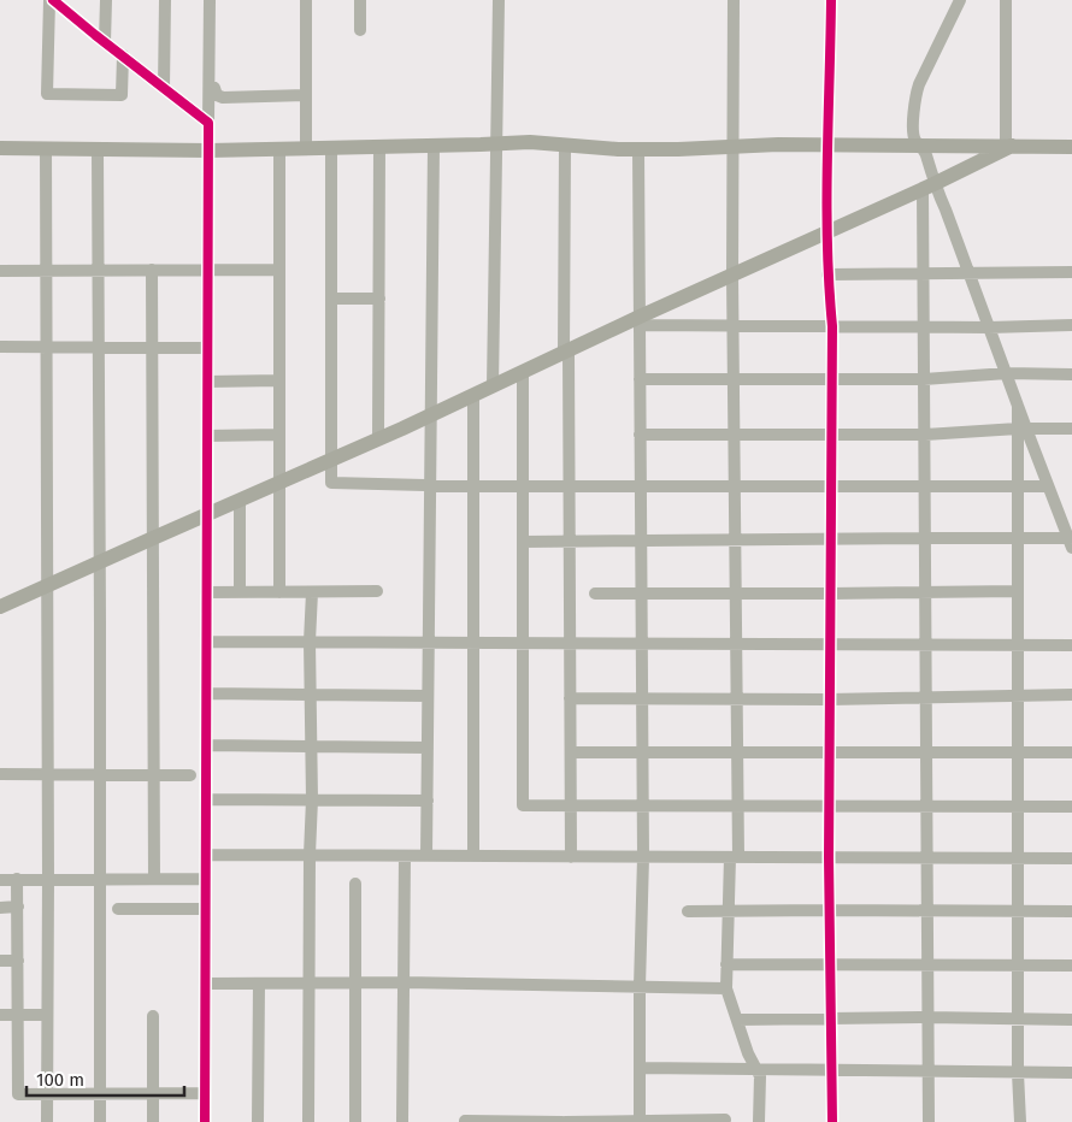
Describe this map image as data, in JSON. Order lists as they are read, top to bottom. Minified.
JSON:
{"scale_bar":"100 m"}
